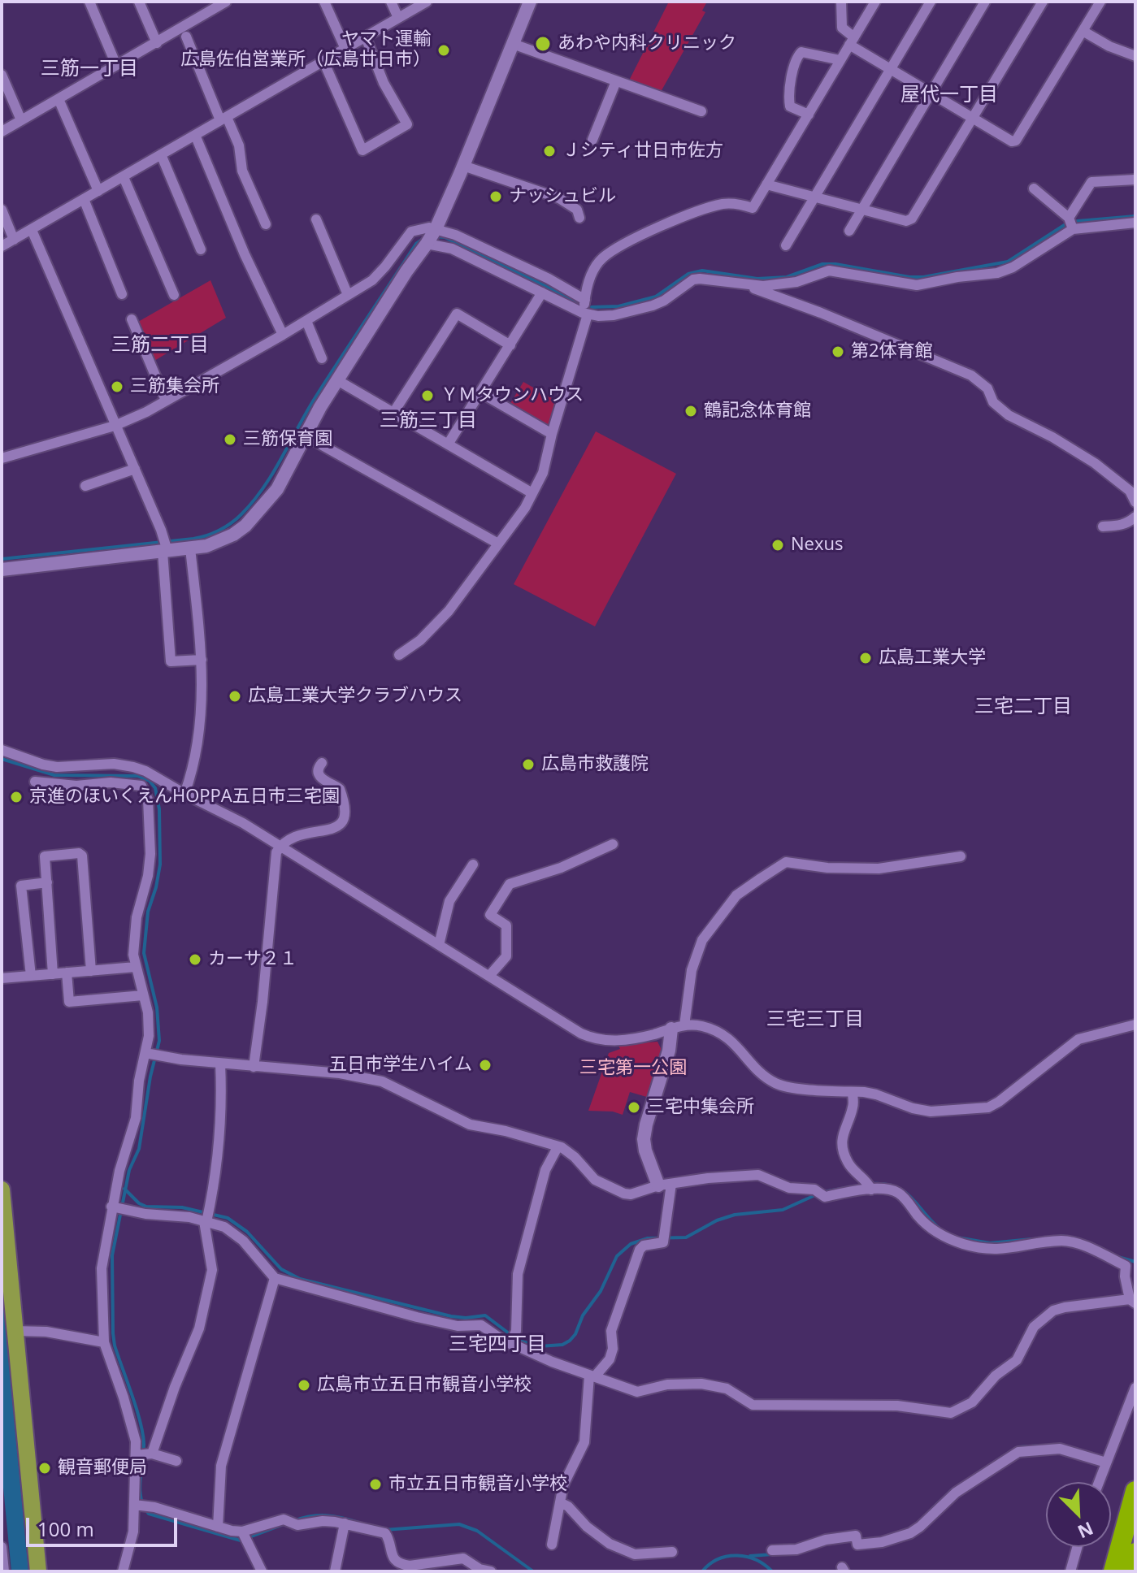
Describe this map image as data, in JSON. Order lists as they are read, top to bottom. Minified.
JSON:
{"districts":["三筋一丁目","屋代一丁目","三筋二丁目","三筋三丁目","三宅二丁目","三宅三丁目","三宅四丁目"],"parks":["三宅第一公園"],"places":["あわや内科クリニック","ヤマト運輸 広島佐伯営業所（広島廿日市）","Ｊシティ廿日市佐方","ナッシュビル","第2体育館","三筋集会所","ＹＭタウンハウス","鶴記念体育館","三筋保育園","Nexus","広島工業大学","広島工業大学クラブハウス","広島市救護院","京進のほいくえんHOPPA五日市三宅園","カーサ２１","五日市学生ハイム","三宅中集会所","広島市立五日市観音小学校","観音郵便局","市立五日市観音小学校"],"scale_bar":"100 m","north":"bottom right"}
